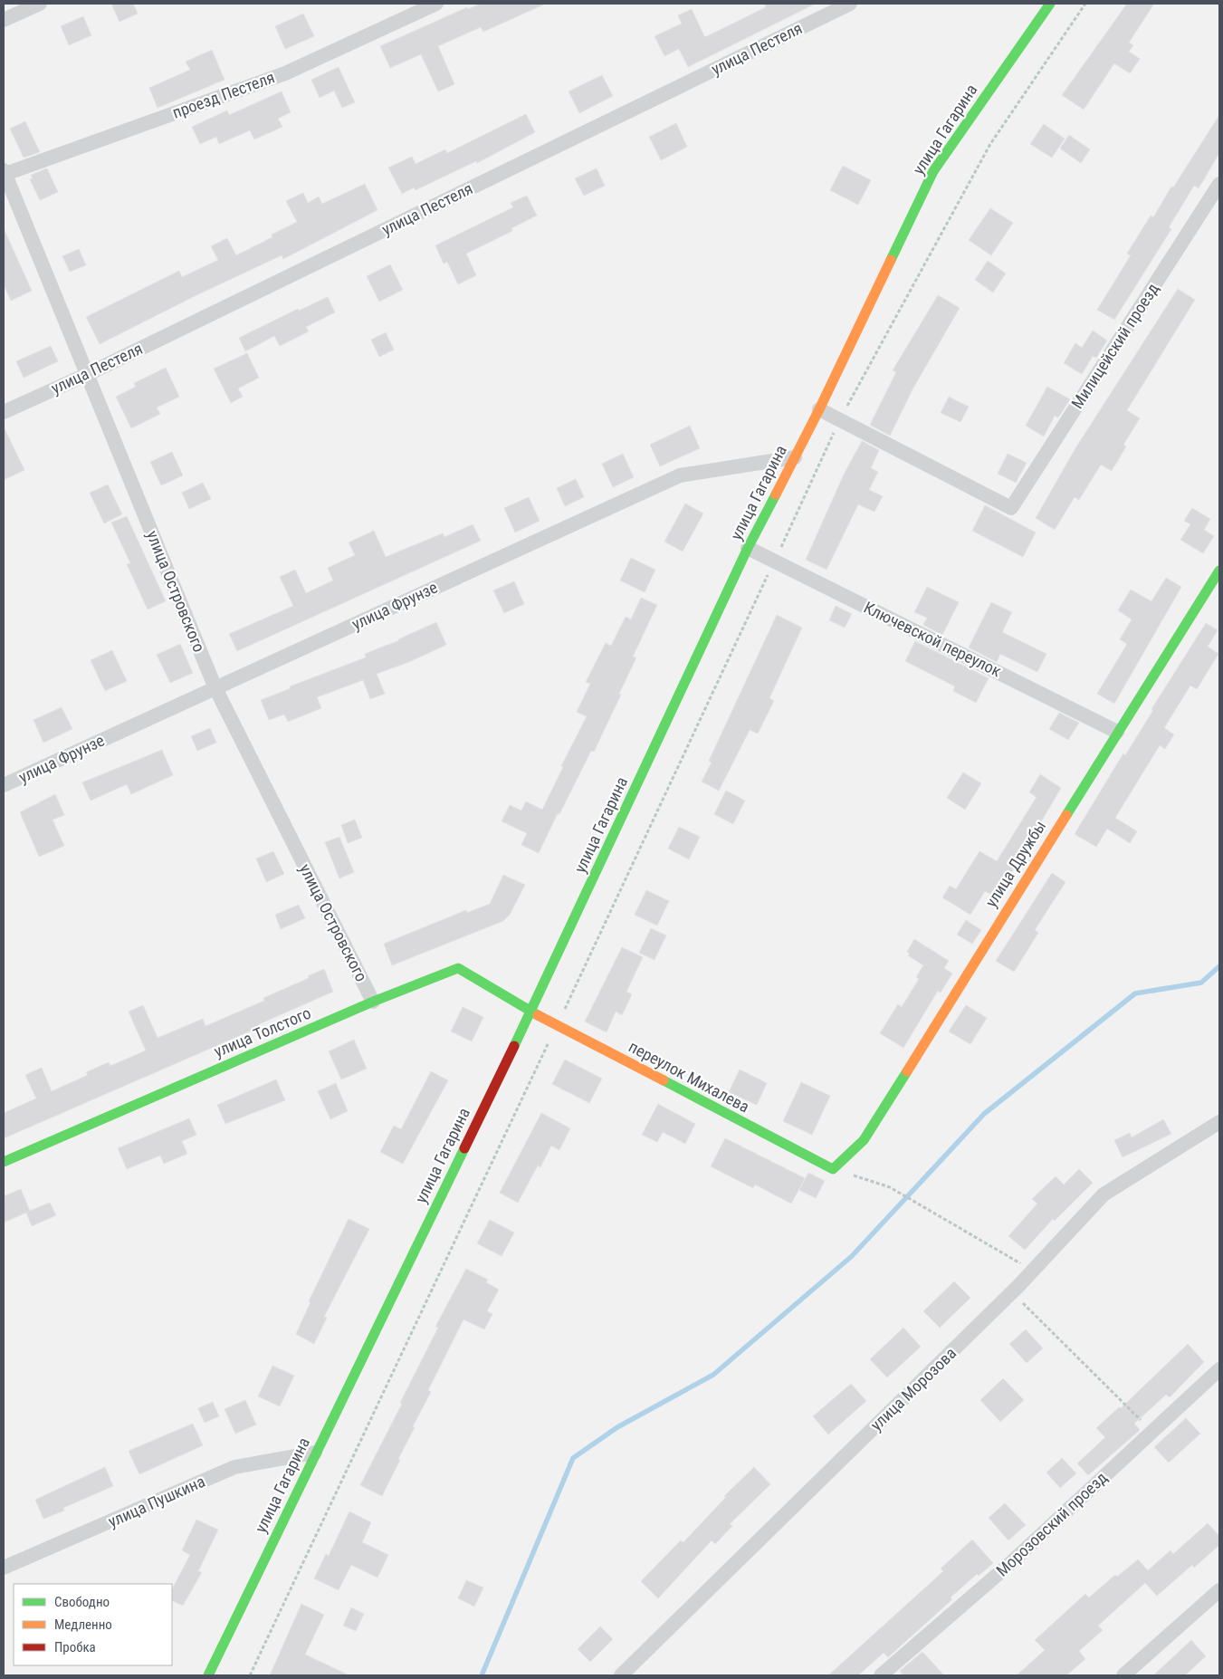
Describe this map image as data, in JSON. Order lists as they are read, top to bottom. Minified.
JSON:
{"streets":{"main road":["улица Гагарина","улица Дружбы","улица Толстого","переулок Михалева"],"street":["улица Пестеля","проезд Пестеля","Милицейский проезд","улица Островского","улица Фрунзе","Ключевской переулок","улица Морозова","улица Пушкина","Морозовский проезд"]},"crossings":[["улица Пестеля","улица Островского"],["проезд Пестеля","улица Островского"],["улица Гагарина","улица Фрунзе"],["улица Гагарина","Ключевской переулок"],["улица Гагарина","улица Толстого"],["улица Гагарина","переулок Михалева"],["улица Гагарина","улица Пушкина"],["улица Островского","улица Фрунзе"],["улица Островского","улица Толстого"],["Ключевской переулок","улица Дружбы"],["улица Дружбы","переулок Михалева"],["улица Толстого","переулок Михалева"]],"legend":["Свободно","Медленно","Пробка"]}
